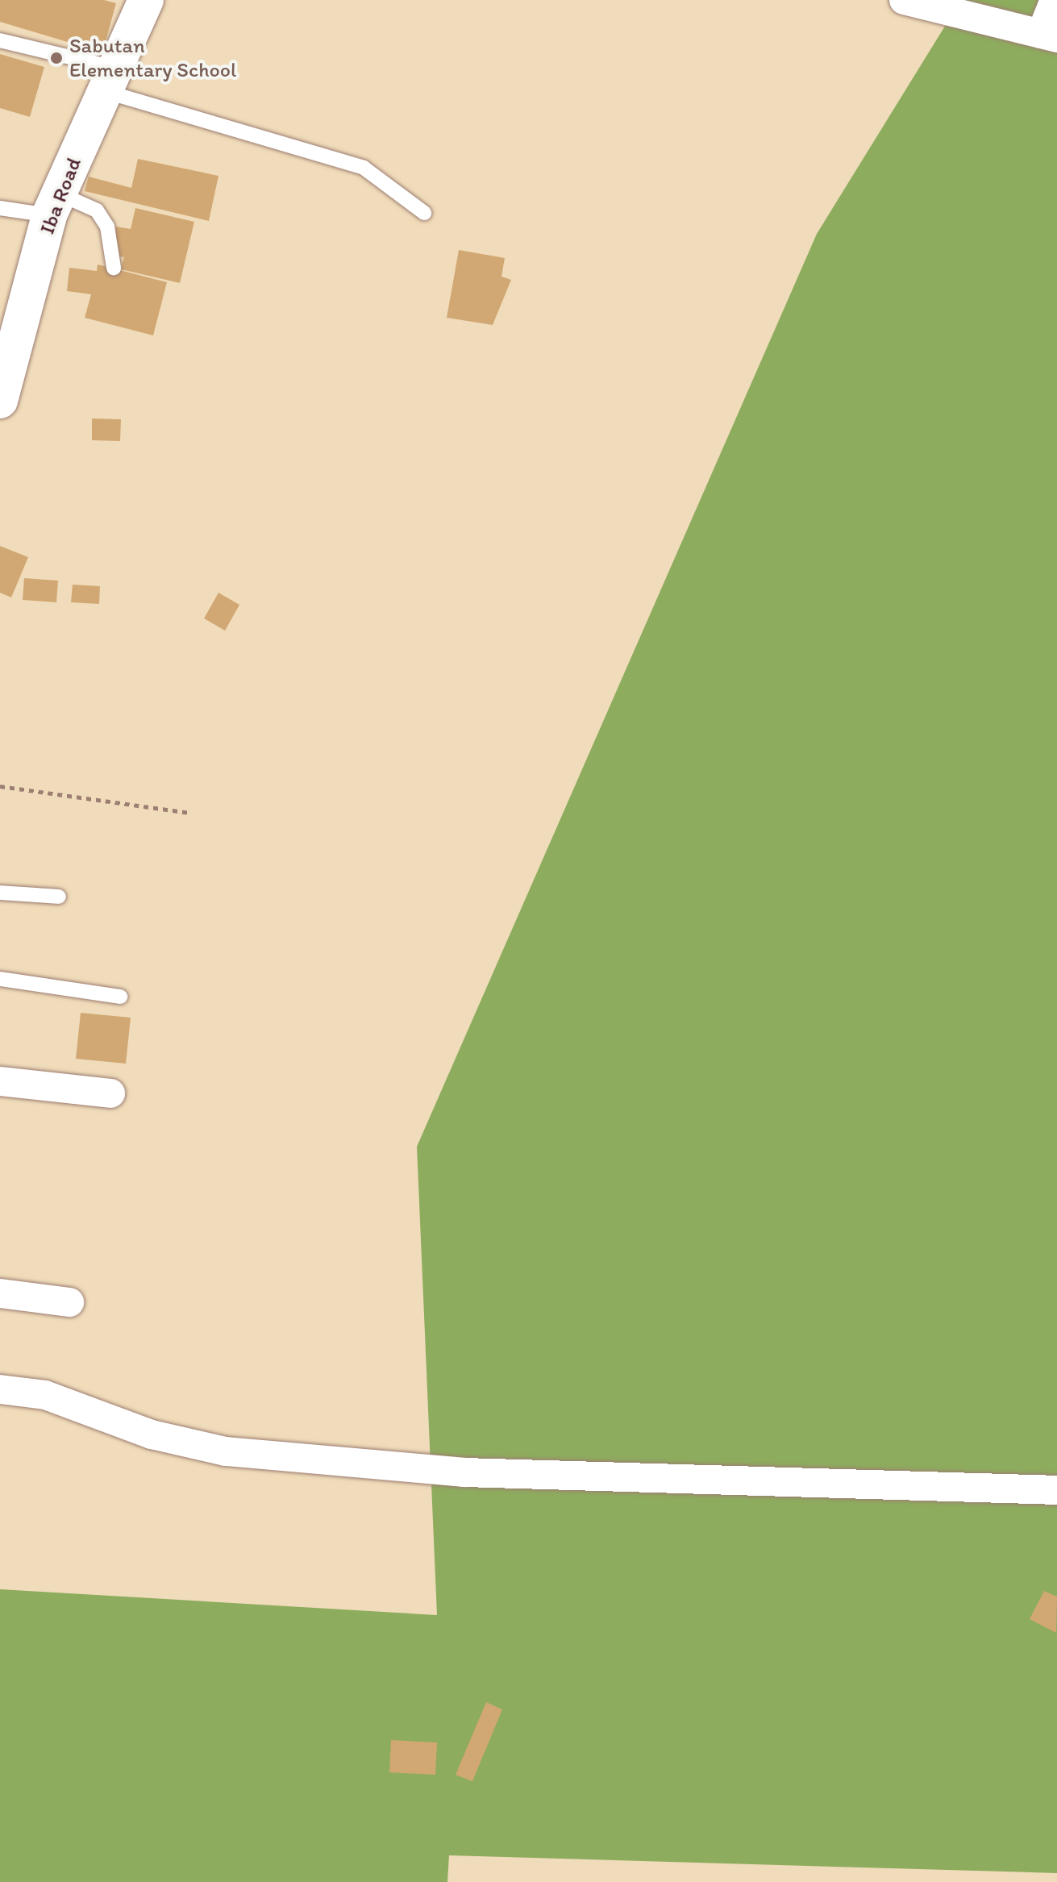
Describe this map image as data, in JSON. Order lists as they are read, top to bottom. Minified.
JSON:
{"streets":{"street":["Iba Road"]},"places":["Sabutan Elementary School"]}
